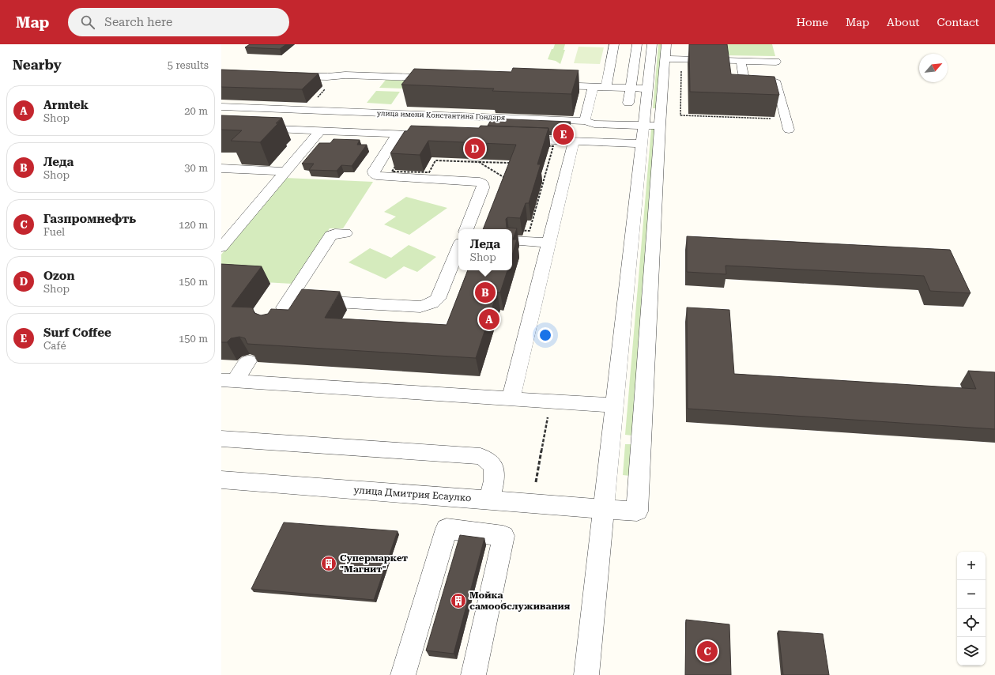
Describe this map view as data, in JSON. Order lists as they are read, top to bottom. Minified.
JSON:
{"streets":{"street":["улица имени Константина Гондаря","улица Дмитрия Есаулко"]},"crossings":[["улица имени Константина Гондаря","улица Дмитрия Есаулко"]],"places":{"building":["Супермаркет \"Магнит\"","Мойка самообслуживания"]},"north":"top right","page":{"header":"Map","search":"Search here","nav":["Home","Map","About","Contact"],"heading":["Nearby","5 results"],"list":[{"mark":"A","name":"Armtek","note":"Shop","value":"20 m"},{"mark":"B","name":"Леда","note":"Shop","value":"30 m"},{"mark":"C","name":"Газпромнефть","note":"Fuel","value":"120 m"},{"mark":"D","name":"Ozon","note":"Shop","value":"150 m"},{"mark":"E","name":"Surf Coffee","note":"Café","value":"150 m"}],"pins":["E","D","B","A","C"],"popup":["Леда","Shop"],"map_buttons":["+","−"]}}
